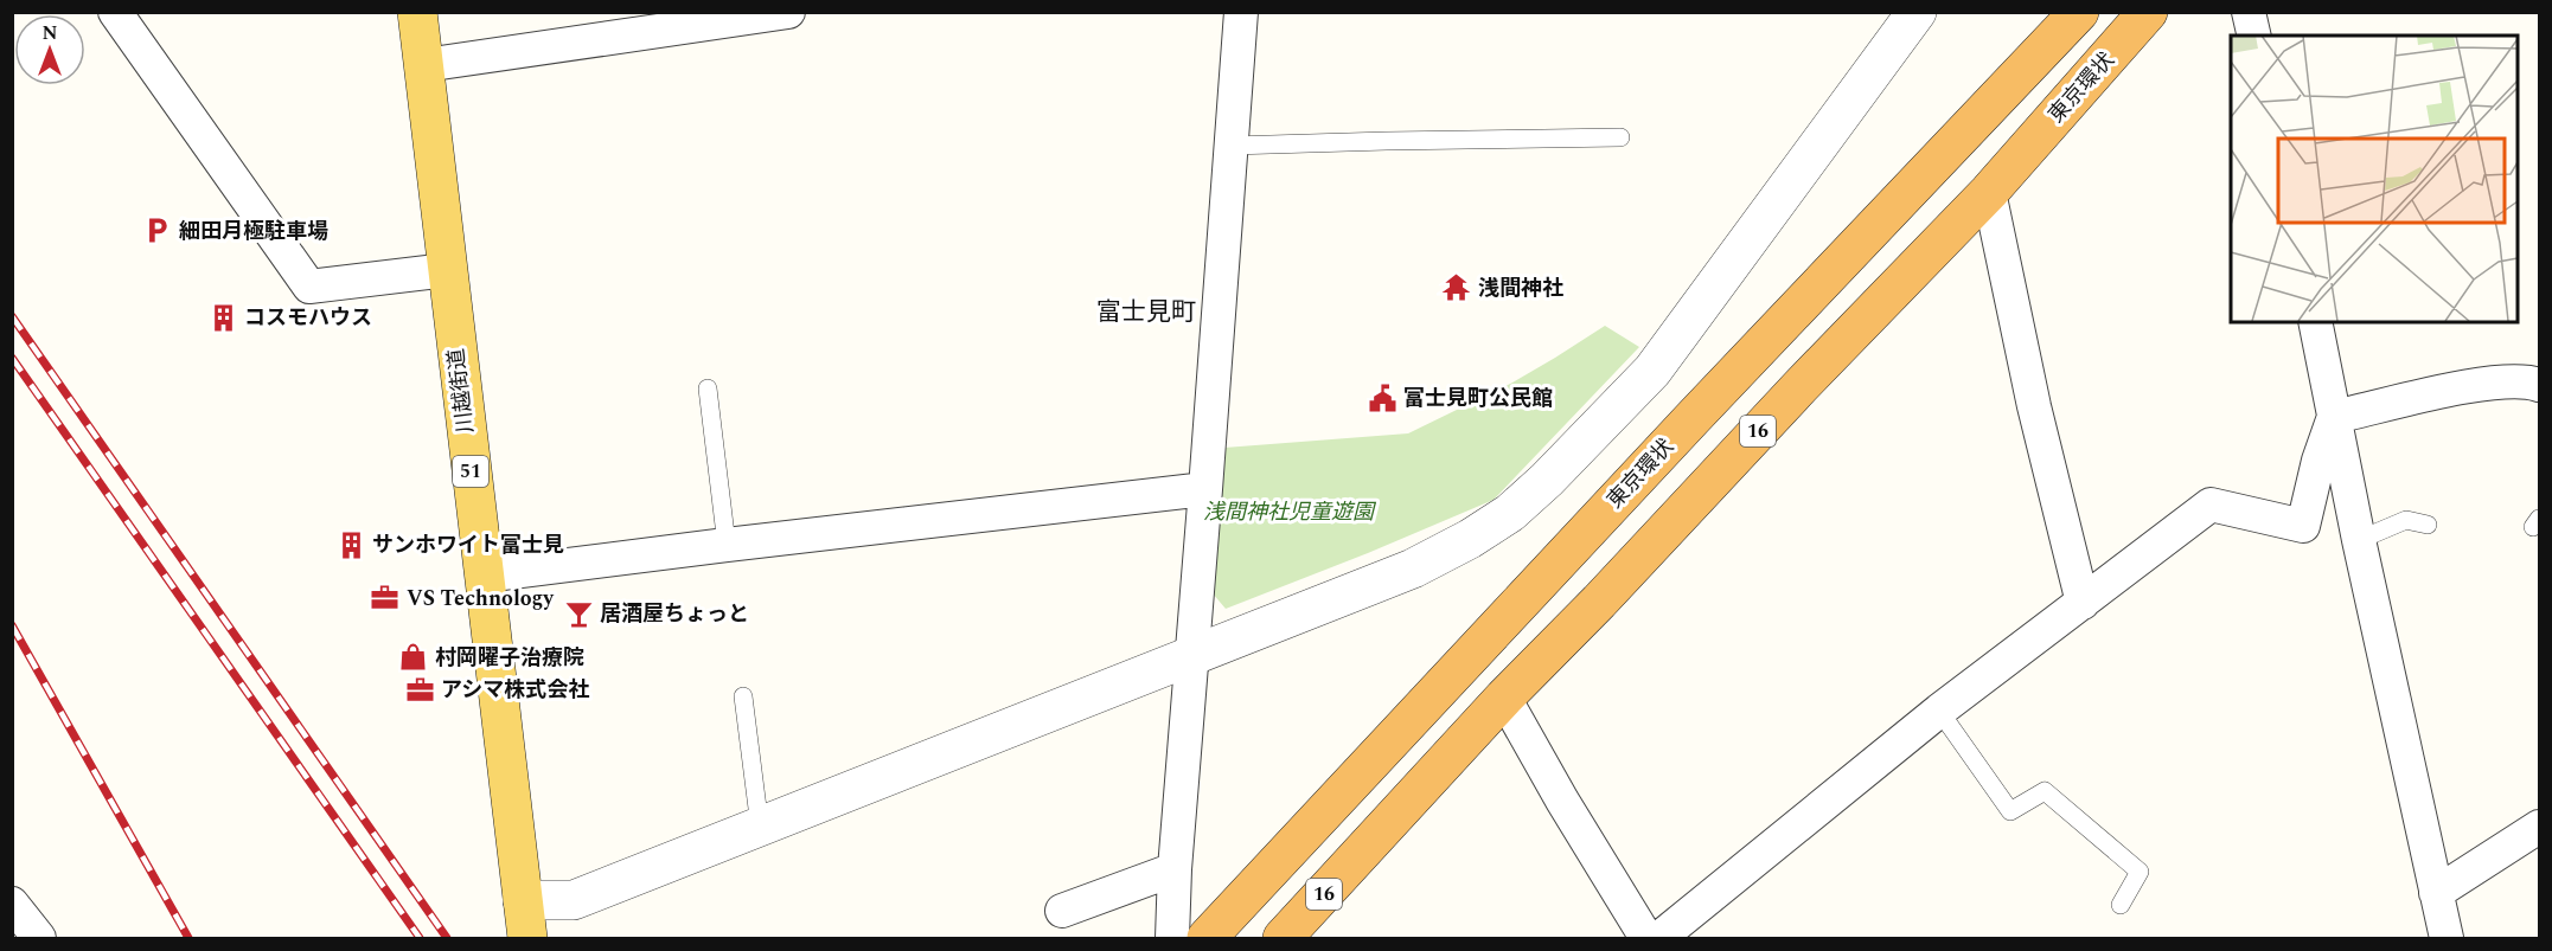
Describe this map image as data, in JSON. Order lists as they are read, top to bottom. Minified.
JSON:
{"streets":{"highway":["東京環状","16"],"main road":["川越街道","51"]},"districts":["富士見町"],"parks":["浅間神社児童遊園"],"places":{"parking":["細田月極駐車場"],"temple":["浅間神社"],"building":["コスモハウス","サンホワイト富士見"],"public building":["富士見町公民館"],"office":["VS Technology","アシマ株式会社"],"bar":["居酒屋ちょっと"],"shop":["村岡曜子治療院"]},"north":"top"}
